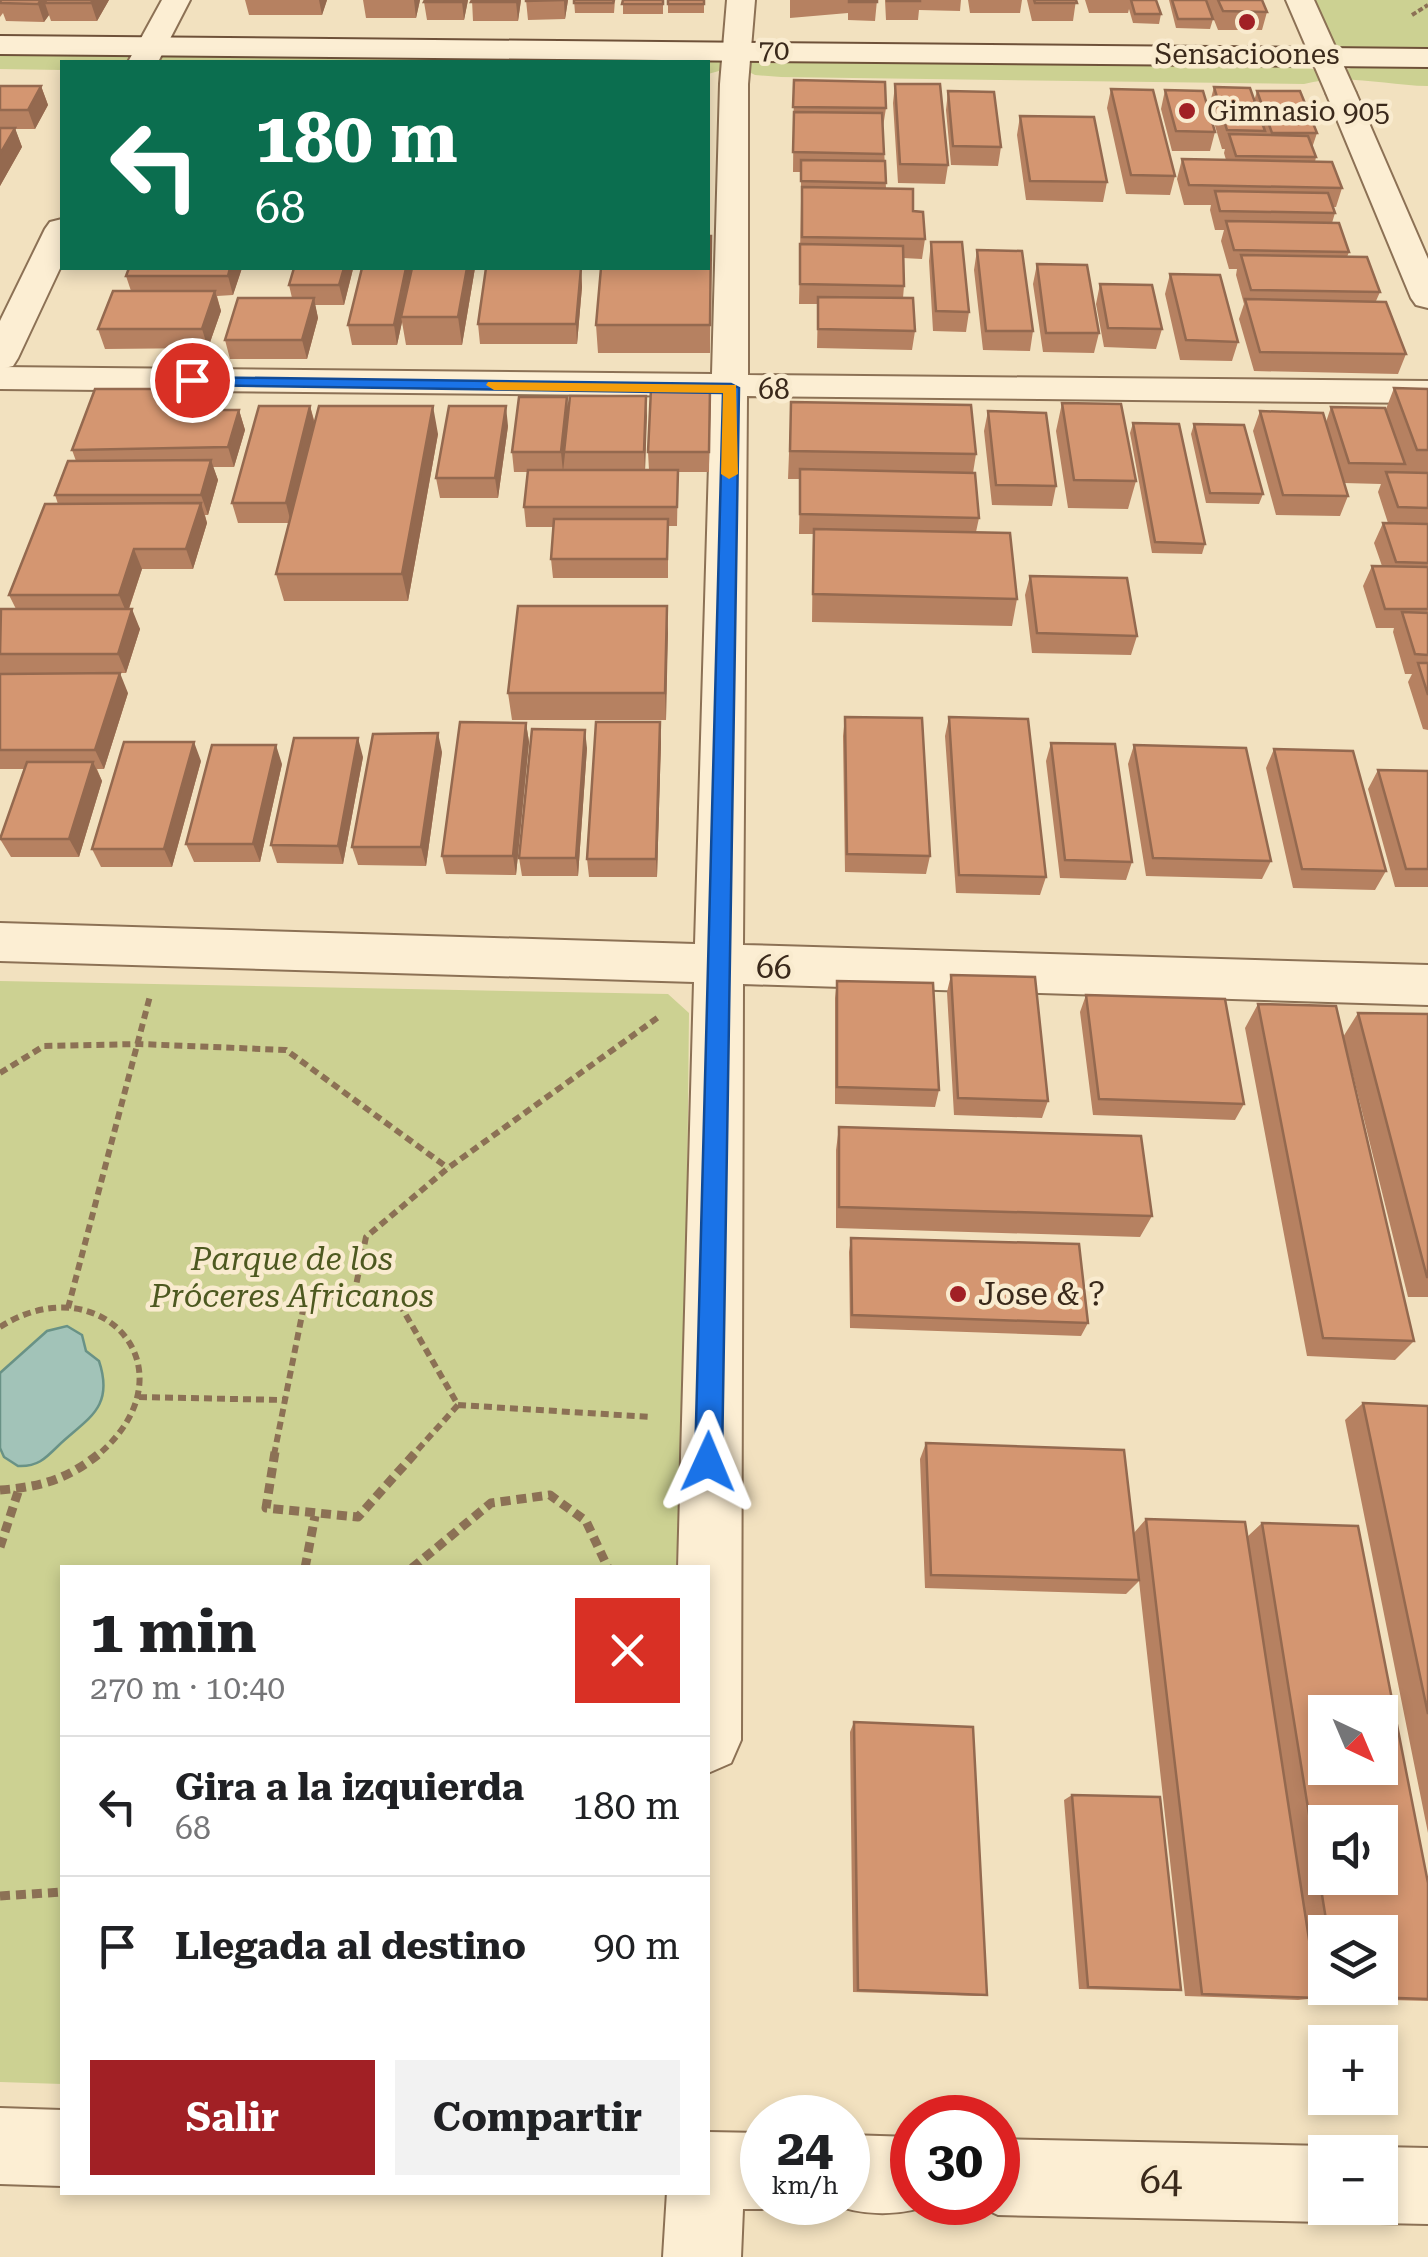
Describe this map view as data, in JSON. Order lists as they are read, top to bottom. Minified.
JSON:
{"streets":{"main road":["70"],"street":["68","66","64"]},"parks":["Parque de los Próceres Africanos"],"places":["Sensacioones","Gimnasio 905","Jose & ?"],"north":"bottom right","page":{"turn":["180 m","68"],"heading":["1 min","270 m · 10:40"],"map_buttons":["+","−"],"list":[{"name":"Gira a la izquierda","note":"68","value":"180 m"},{"name":"Llegada al destino","value":"90 m"}],"buttons":["Salir","Compartir"],"speed":"24 km/h","limit":"30"}}
